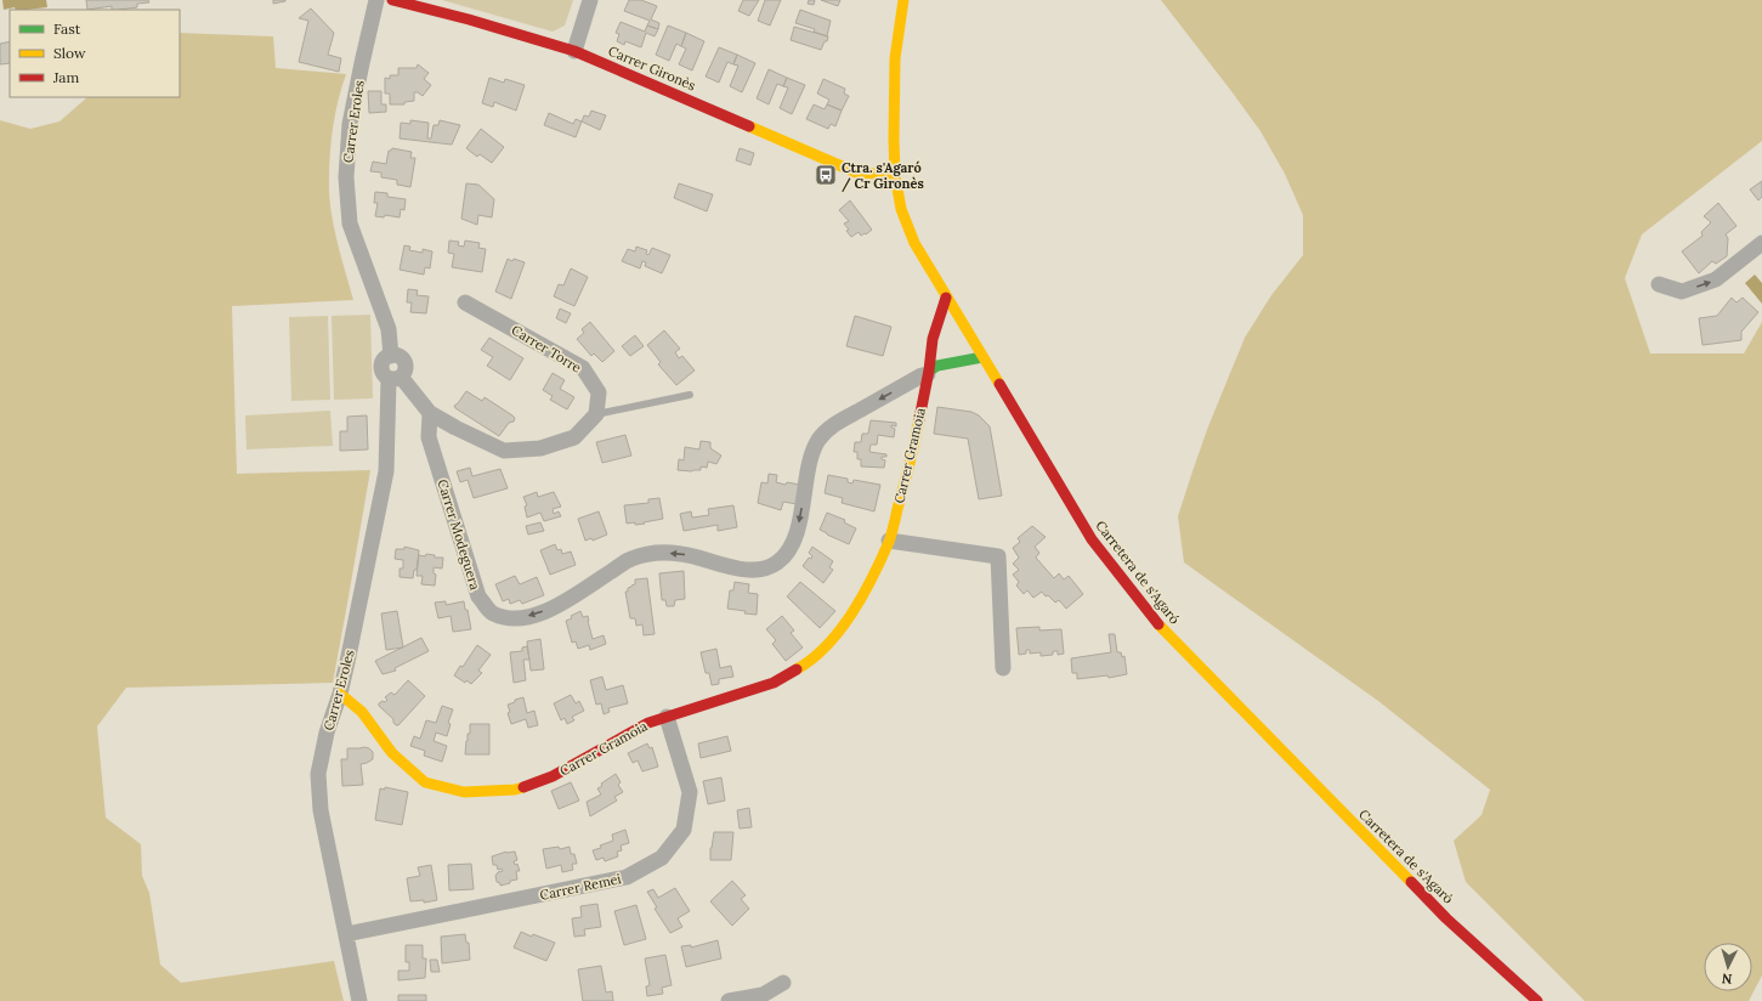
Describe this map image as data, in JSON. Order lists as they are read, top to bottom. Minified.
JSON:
{"streets":{"street":["Carrer Gironès","Carrer Eroles","Carrer Torre","Carrer Gramoia","Carrer Modeguera","Carretera de s'Agaró","Carrer Remei"]},"crossings":[["Carrer Gironès","Carretera de s'Agaró"],["Carrer Eroles","Carrer Gramoia"],["Carrer Eroles","Carrer Remei"],["Carrer Gramoia","Carrer Modeguera"],["Carrer Gramoia","Carretera de s'Agaró"],["Carrer Gramoia","Carrer Remei"]],"places":{"bus stop":["Ctra. s'Agaró / Cr Gironès"]},"legend":["Fast","Slow","Jam"],"north":"bottom"}
